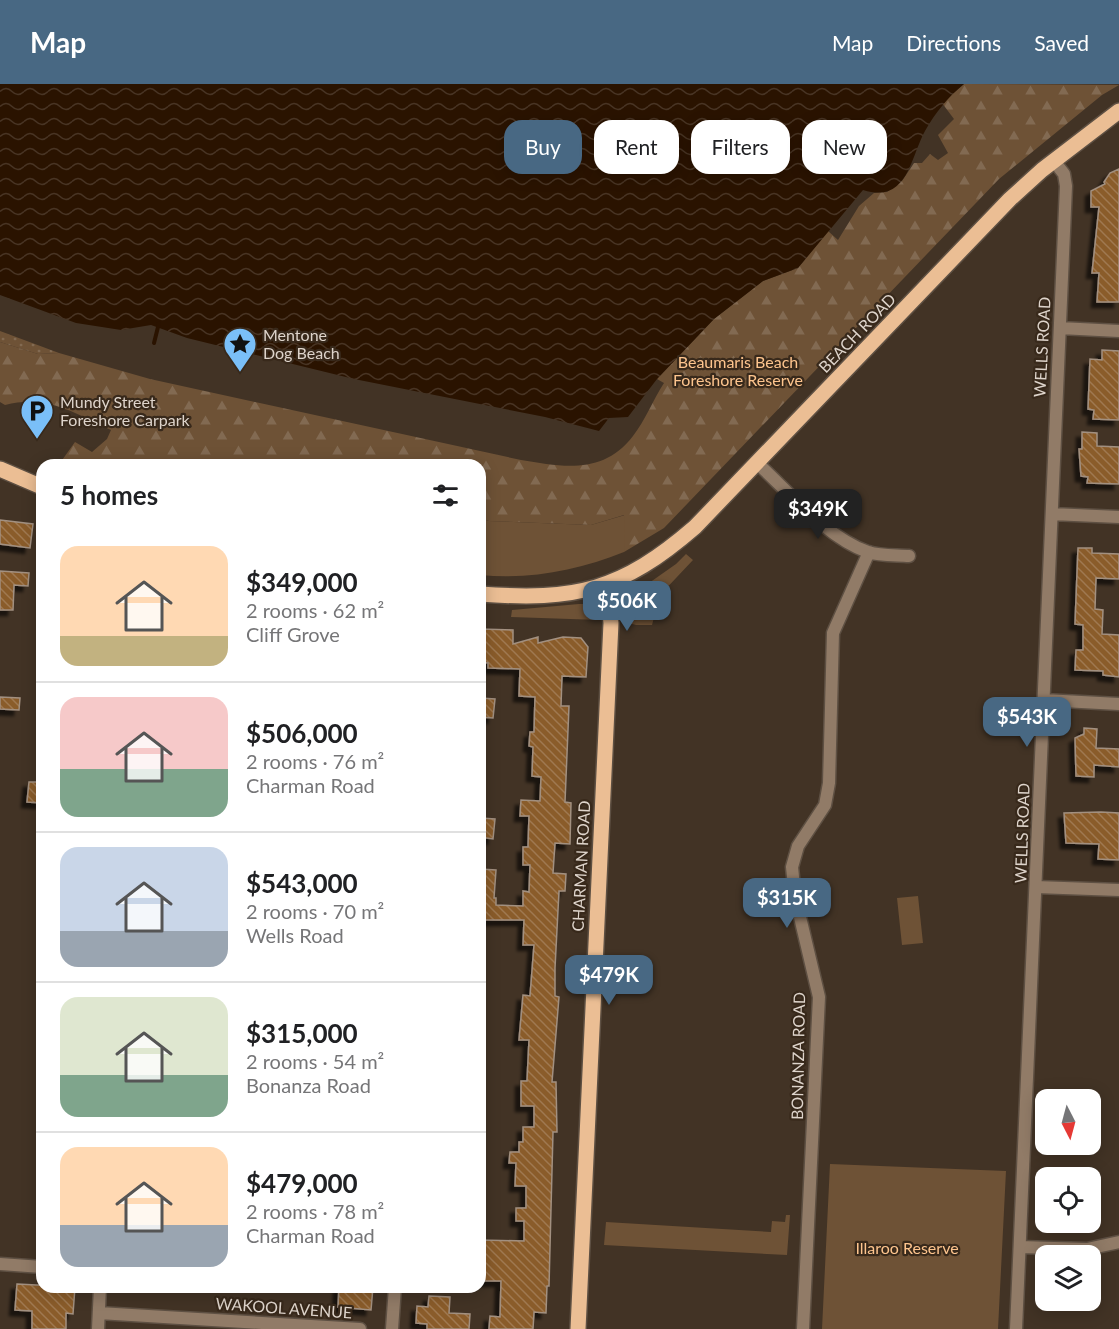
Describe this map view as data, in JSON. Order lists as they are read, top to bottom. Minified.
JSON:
{"streets":{"main road":["BEACH ROAD","CHARMAN ROAD"],"street":["WELLS ROAD","BONANZA ROAD","WAKOOL AVENUE"]},"crossings":[["BEACH ROAD","WELLS ROAD"],["BEACH ROAD","CHARMAN ROAD"]],"parks":["Beaumaris Beach Foreshore Reserve","Illaroo Reserve"],"places":{"place":["Mentone Dog Beach"],"parking":["Mundy Street Foreshore Carpark"]},"north":"bottom","page":{"header":"Map","nav":["Map","Directions","Saved"],"chip":["Buy","Rent","Filters","New"],"heading":"5 homes","price":["$349K","$506K","$543K","$315K","$479K"],"list":[{"name":"$349,000","note":"2 rooms · 62 m² · Cliff Grove"},{"name":"$506,000","note":"2 rooms · 76 m² · Charman Road"},{"name":"$543,000","note":"2 rooms · 70 m² · Wells Road"},{"name":"$315,000","note":"2 rooms · 54 m² · Bonanza Road"},{"name":"$479,000","note":"2 rooms · 78 m² · Charman Road"}]}}
